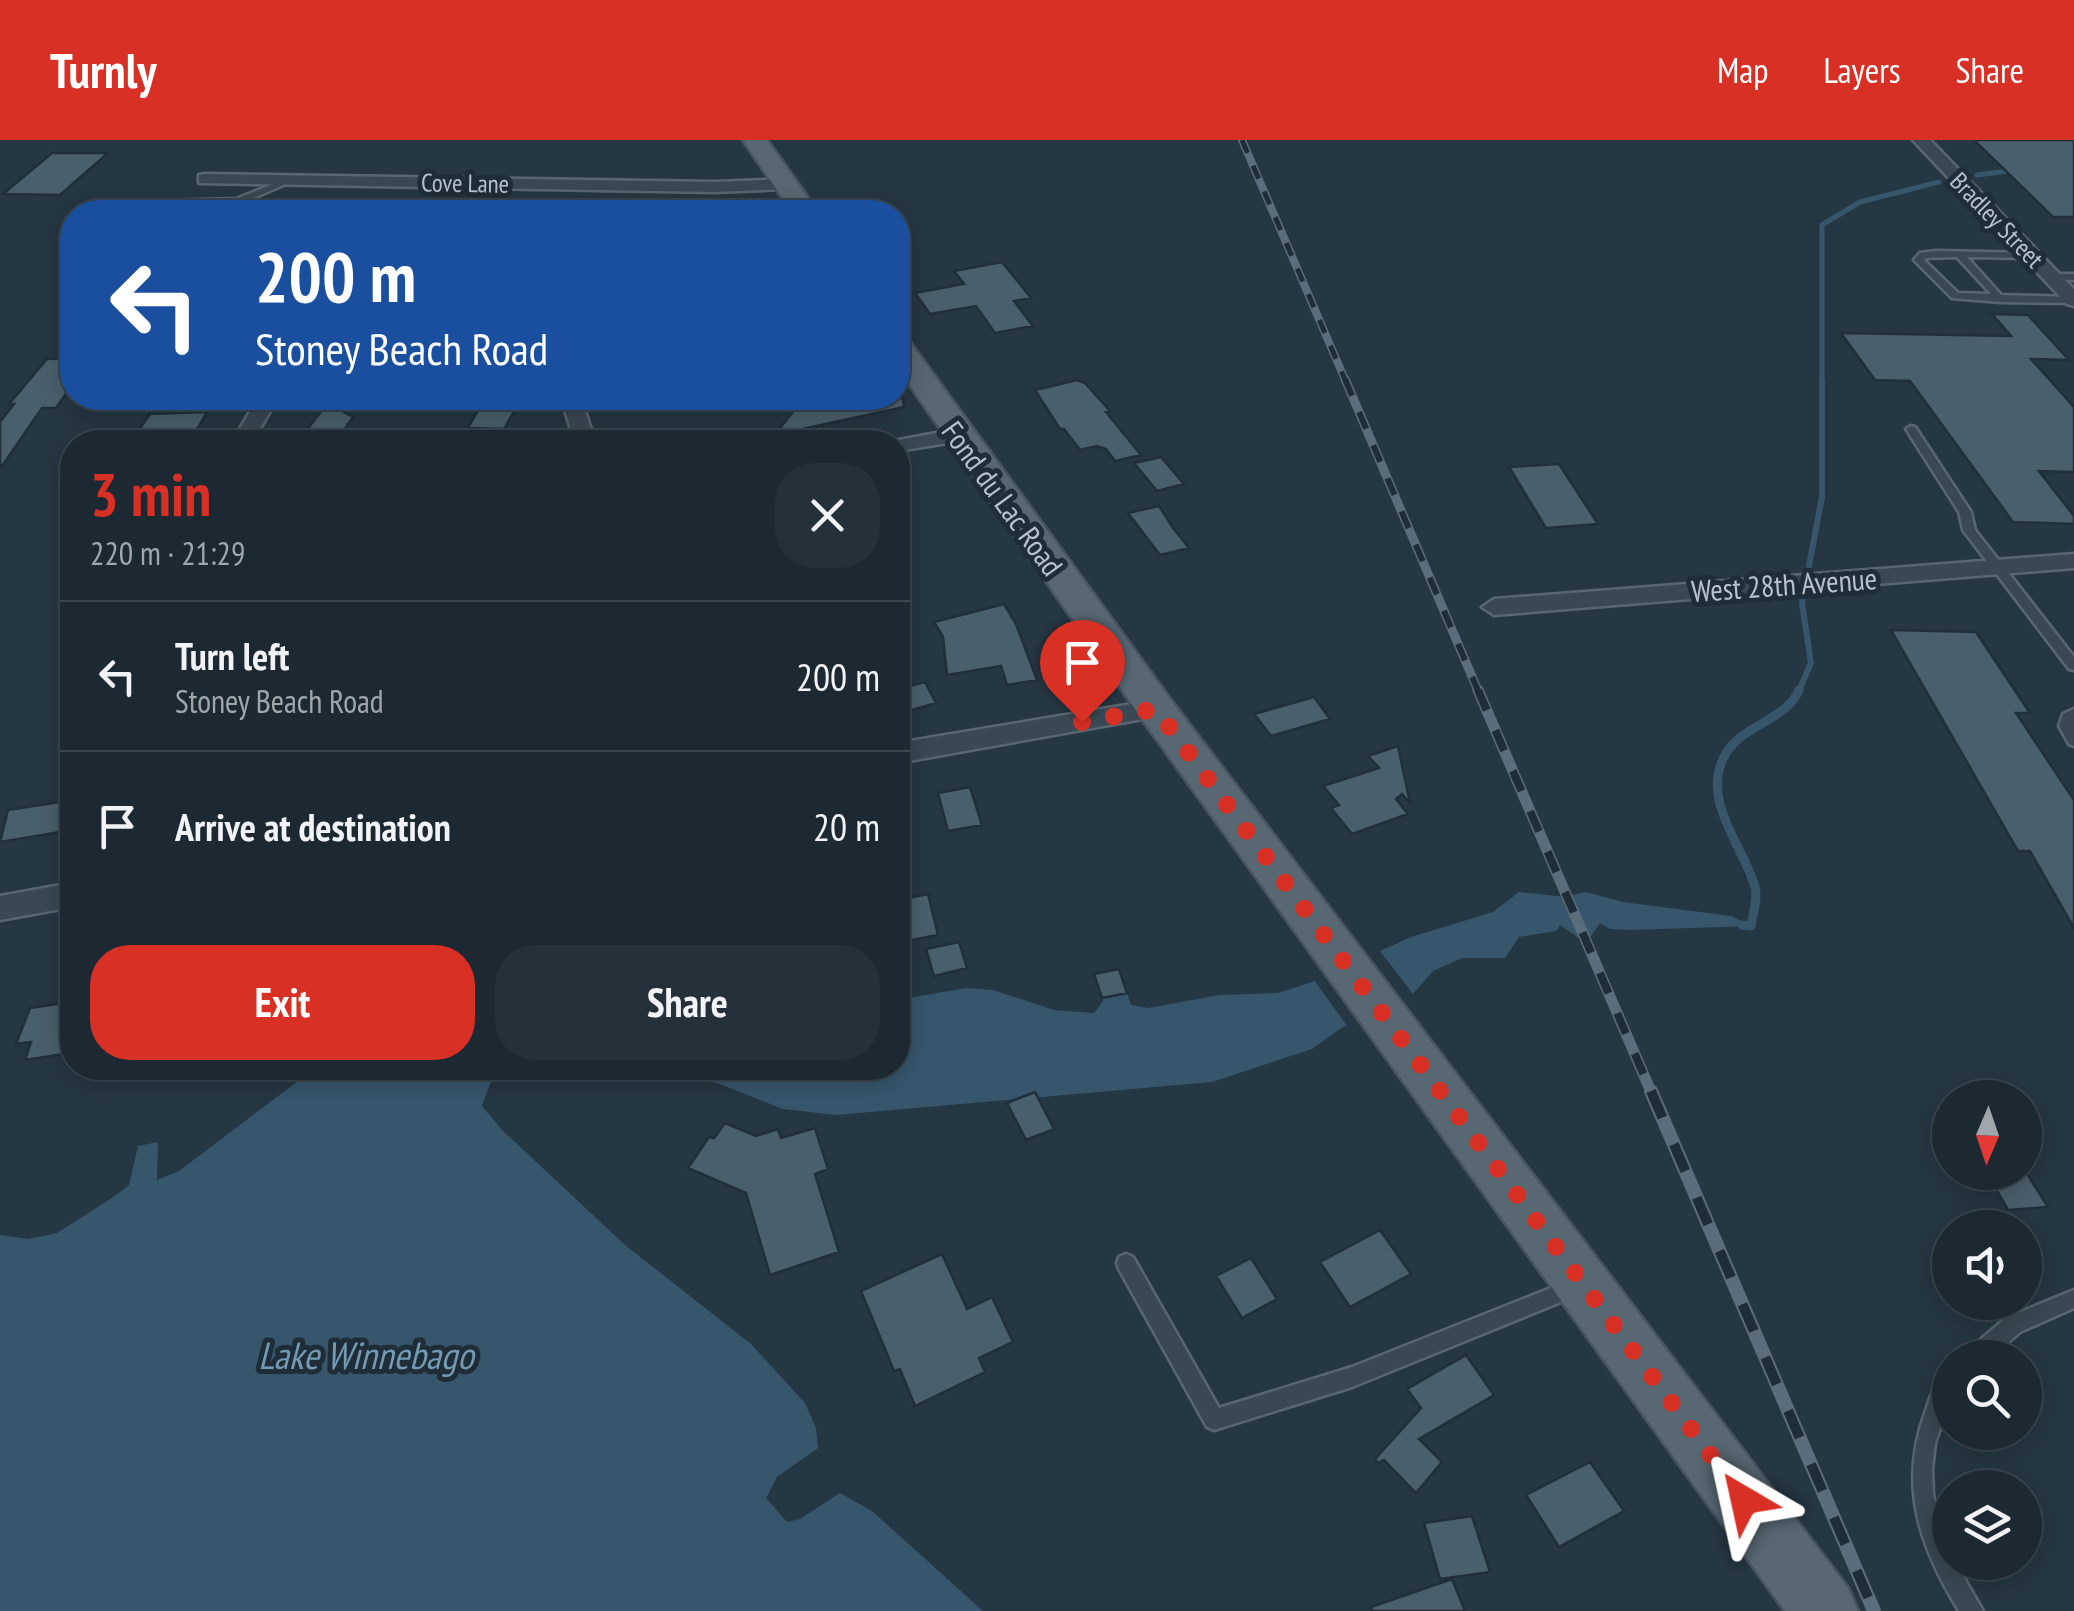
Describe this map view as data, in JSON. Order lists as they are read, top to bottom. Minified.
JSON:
{"streets":{"main road":["Fond du Lac Road"],"street":["Cove Lane","Bradley Street","West 28th Avenue"]},"water":["Lake Winnebago"],"north":"bottom","page":{"header":"Turnly","nav":["Map","Layers","Share"],"turn":["200 m","Stoney Beach Road"],"heading":["3 min","220 m · 21:29"],"list":[{"name":"Turn left","note":"Stoney Beach Road","value":"200 m"},{"name":"Arrive at destination","value":"20 m"}],"buttons":["Exit","Share"]}}
